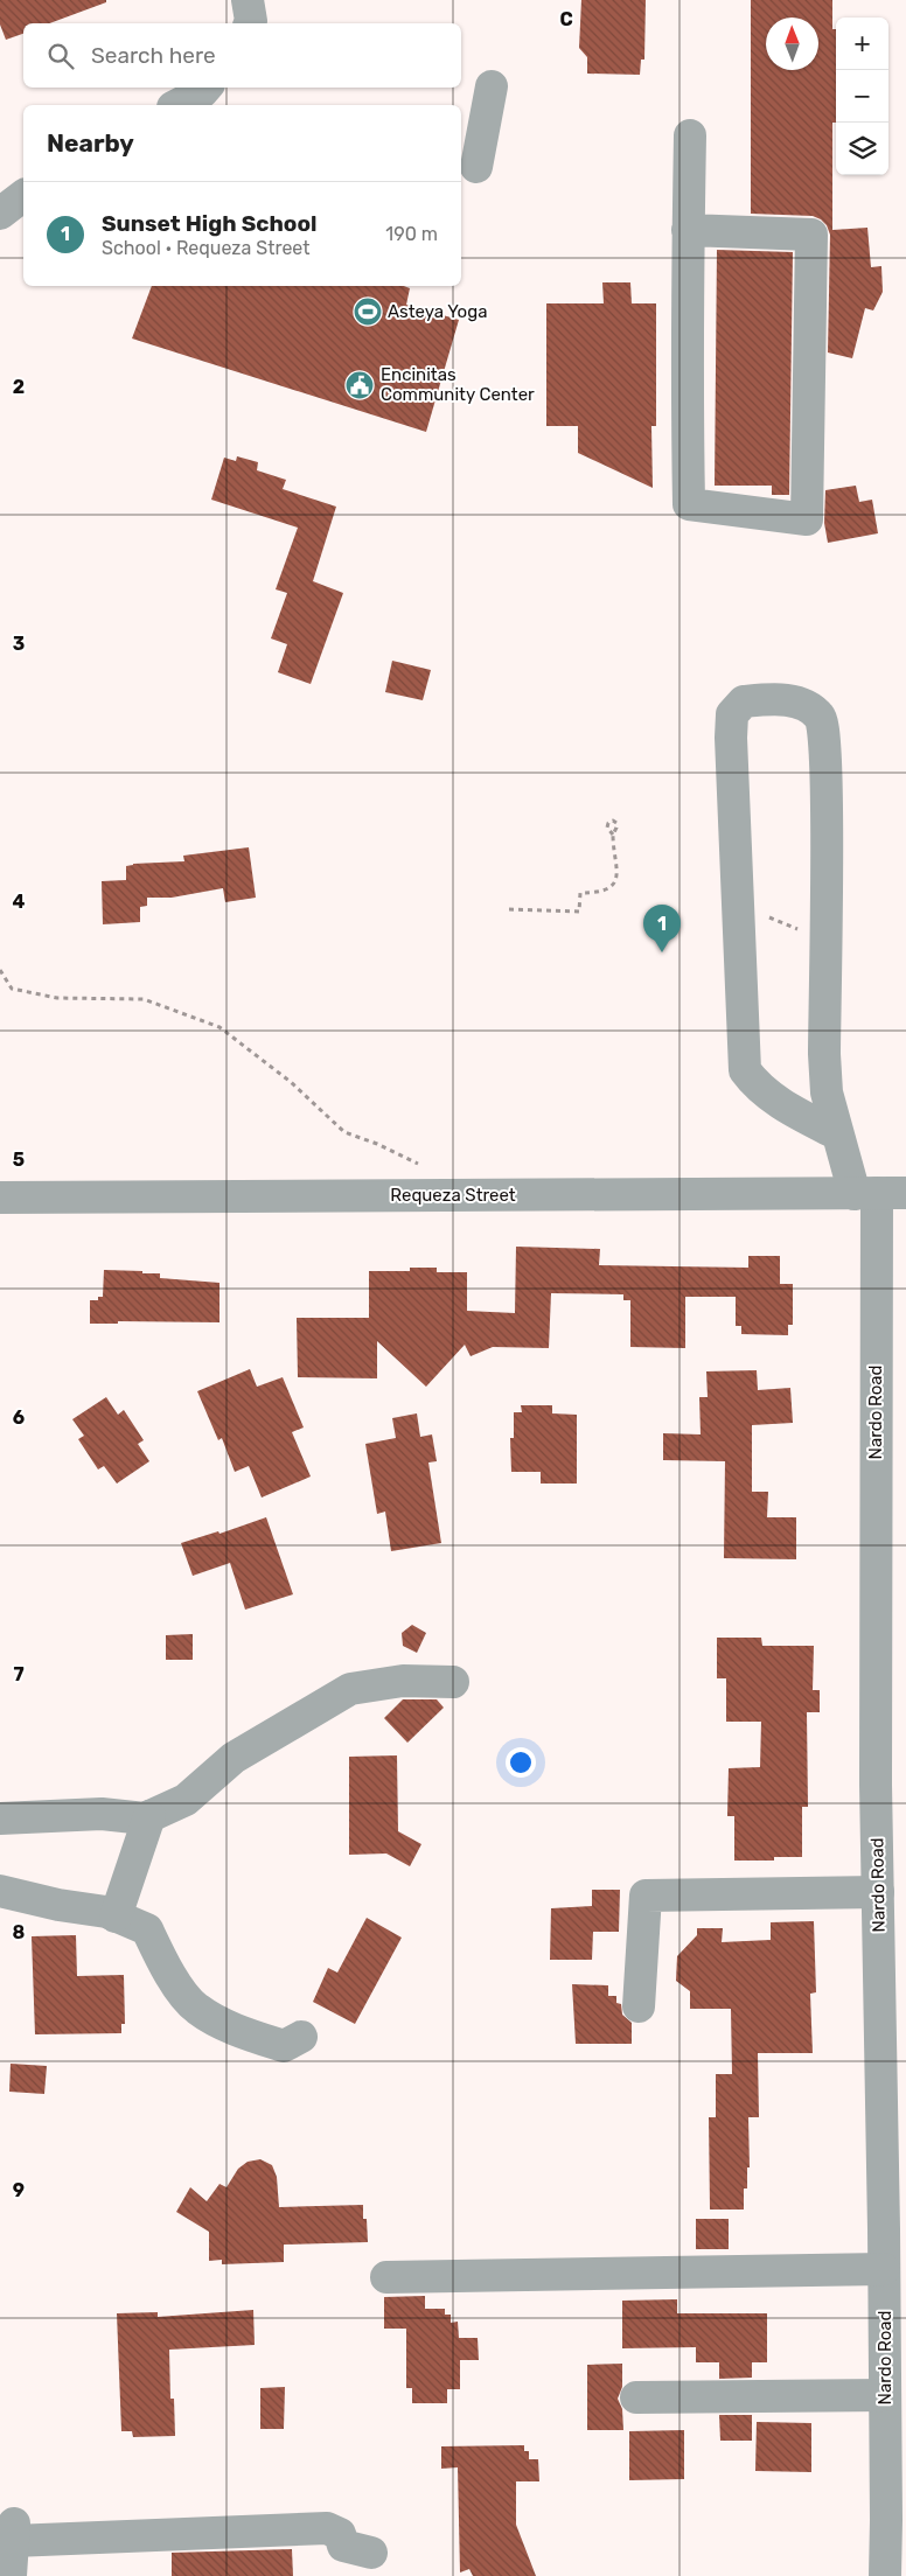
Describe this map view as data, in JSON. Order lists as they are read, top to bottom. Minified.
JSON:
{"streets":{"street":["Requeza Street","Nardo Road"]},"crossings":[["Requeza Street","Nardo Road"]],"places":{"sports":["Asteya Yoga"],"public building":["Encinitas Community Center"]},"north":"top","page":{"map_buttons":["+","−"],"search":"Search here","heading":"Nearby","list":[{"mark":"1","name":"Sunset High School","note":"School · Requeza Street","value":"190 m"}],"pins":"1"},"grid":{"columns":["C"],"rows":["2","3","4","5","6","7","8","9"]}}
